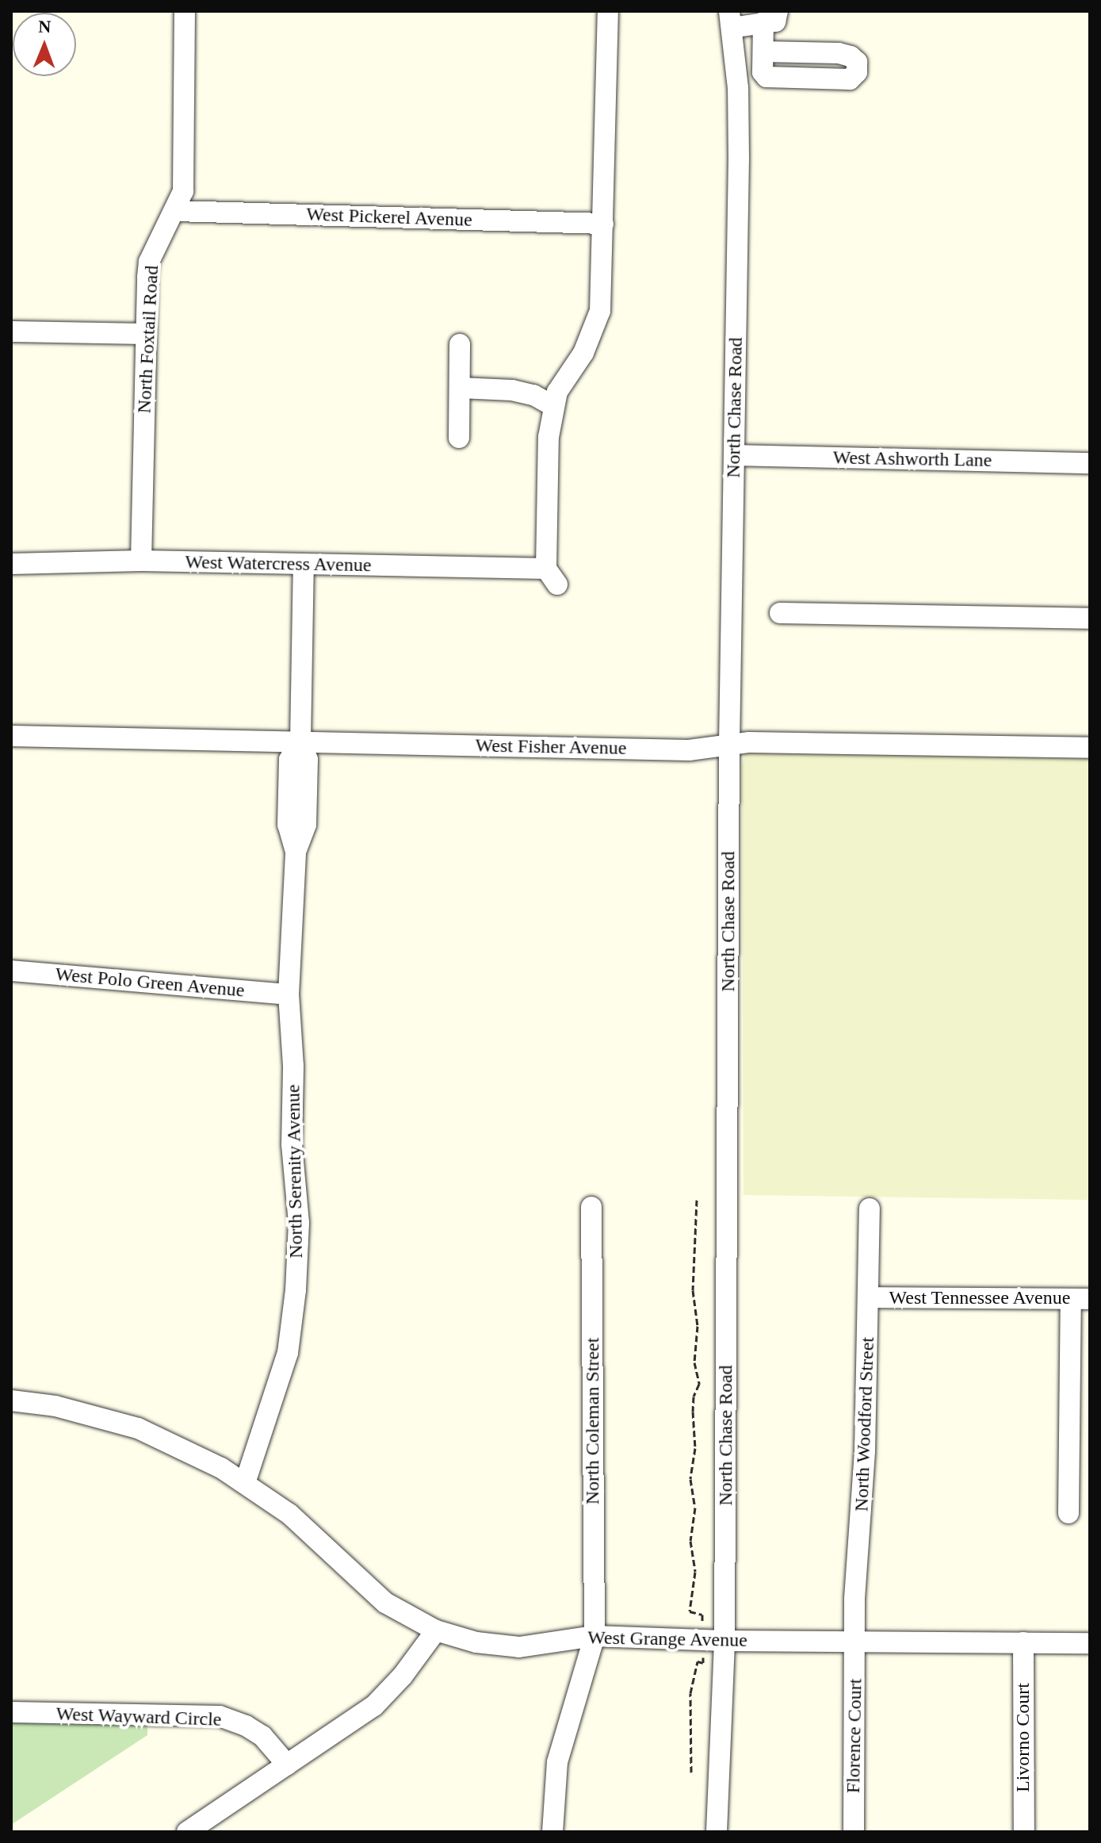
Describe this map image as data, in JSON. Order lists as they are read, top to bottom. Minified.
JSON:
{"streets":{"street":["West Pickerel Avenue","North Foxtail Road","North Chase Road","West Ashworth Lane","West Watercress Avenue","West Fisher Avenue","West Polo Green Avenue","North Serenity Avenue","West Tennessee Avenue","North Coleman Street","North Woodford Street","West Grange Avenue","West Wayward Circle","Florence Court","Livorno Court"]},"crossings":[["West Pickerel Avenue","North Foxtail Road"],["North Foxtail Road","West Watercress Avenue"],["North Chase Road","West Ashworth Lane"],["North Chase Road","West Fisher Avenue"],["North Chase Road","West Grange Avenue"],["West Watercress Avenue","North Serenity Avenue"],["West Fisher Avenue","North Serenity Avenue"],["West Polo Green Avenue","North Serenity Avenue"],["North Serenity Avenue","West Grange Avenue"],["West Tennessee Avenue","North Woodford Street"],["North Coleman Street","West Grange Avenue"],["North Woodford Street","West Grange Avenue"],["North Woodford Street","Florence Court"],["West Grange Avenue","Florence Court"],["West Grange Avenue","Livorno Court"]],"north":"top"}
